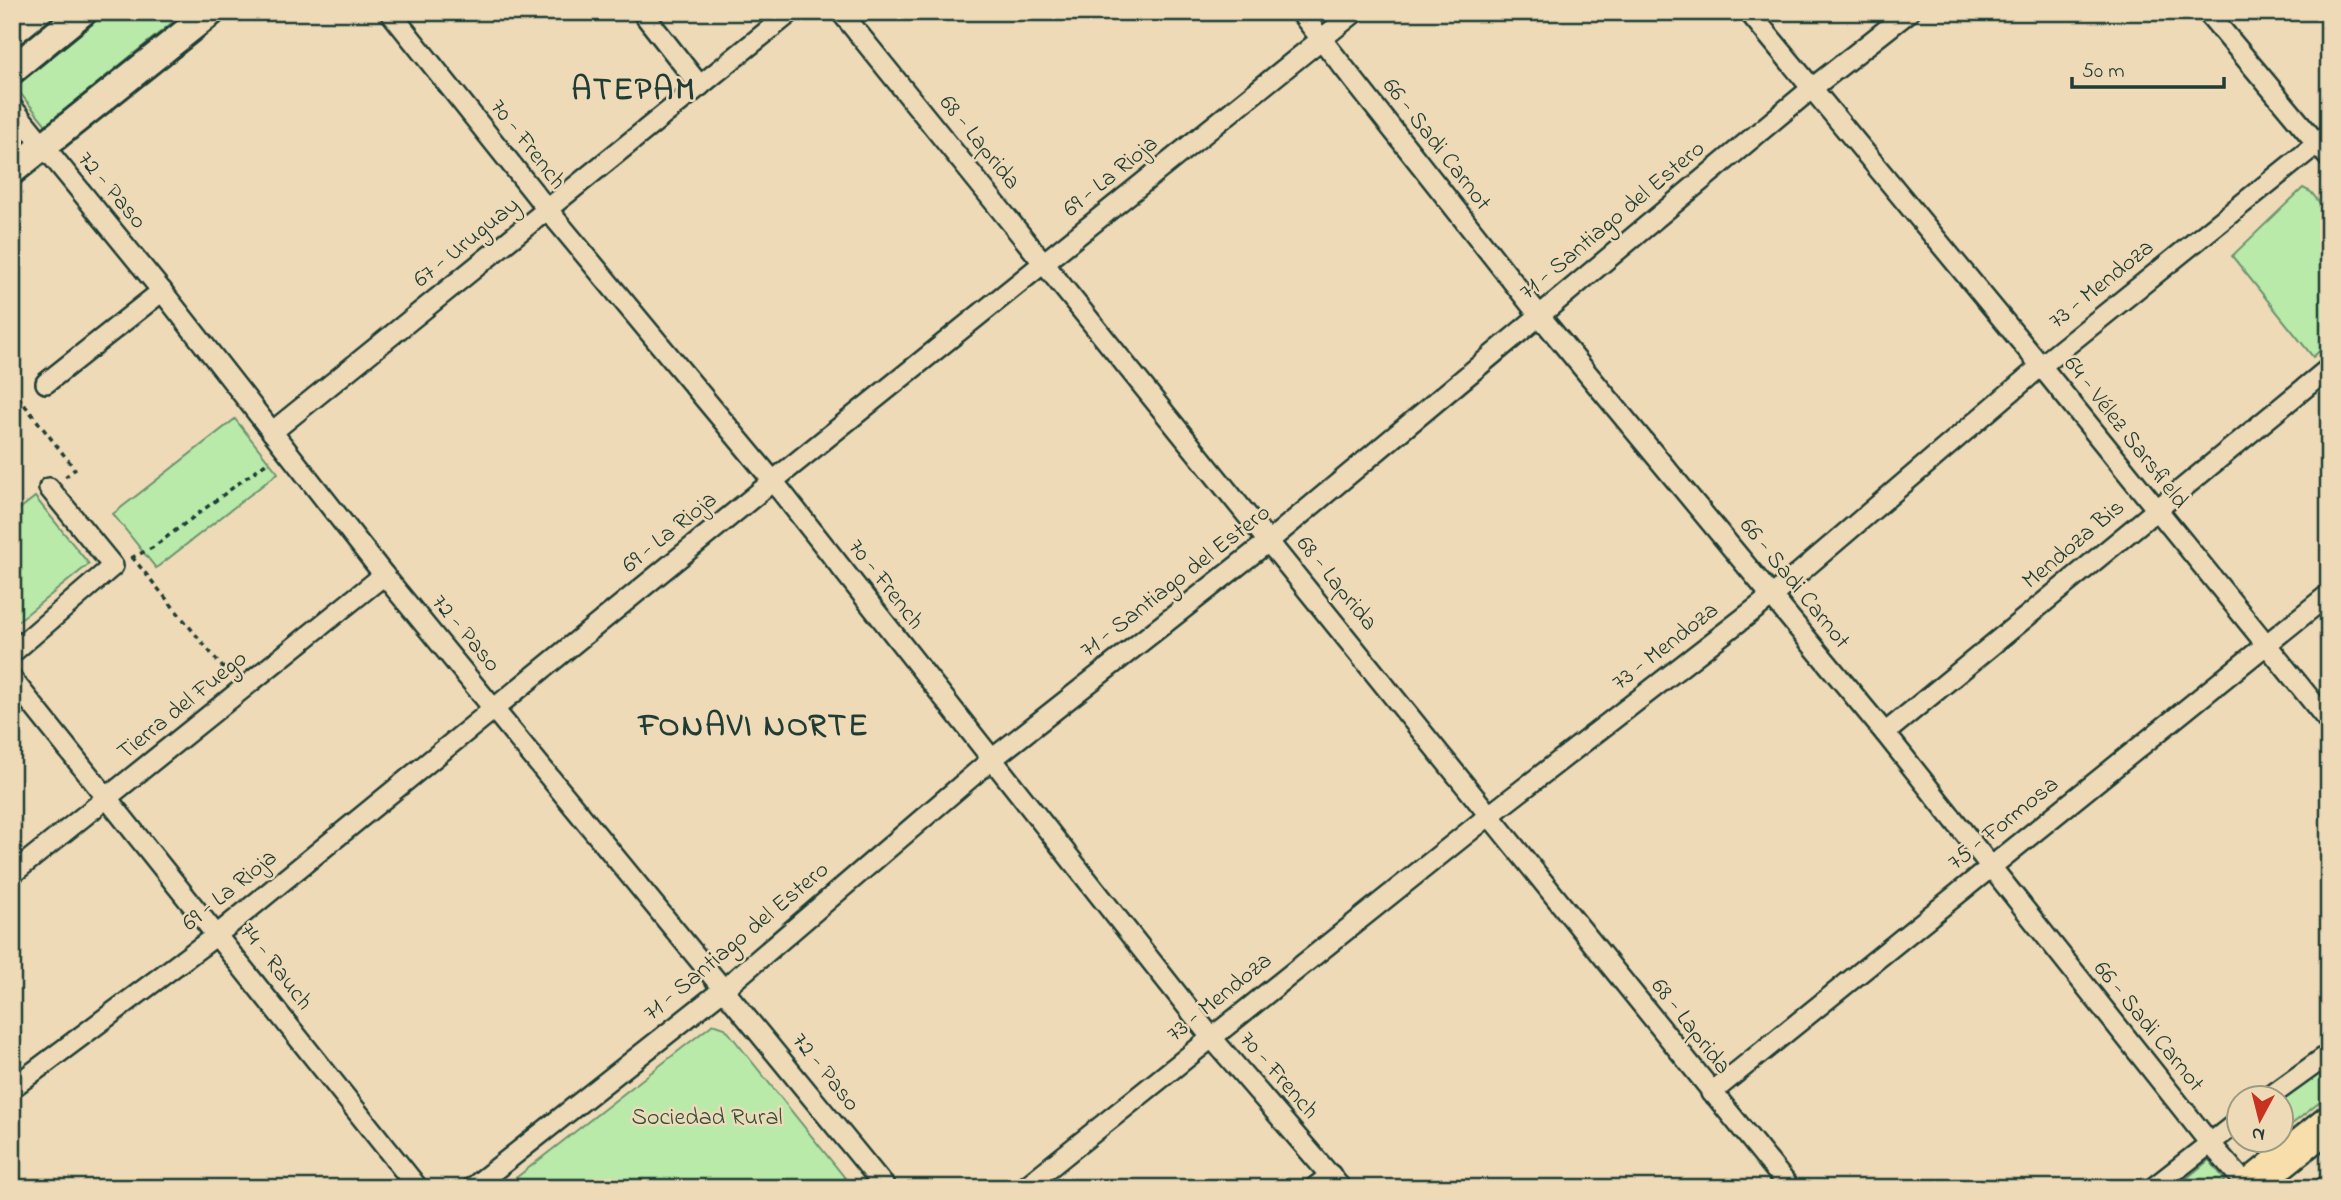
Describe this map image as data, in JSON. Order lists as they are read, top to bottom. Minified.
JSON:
{"streets":{"street":["68 - Laprida","70 - French","66 - Sadi Carnot","69 - La Rioja","72 - Paso","71 - Santiago del Estero","67 - Uruguay","73 - Mendoza","64 - Vélez Sarsfield","Mendoza Bis","Tierra del Fuego","75 - Formosa","74 - Rauch"]},"crossings":[["68 - Laprida","69 - La Rioja"],["68 - Laprida","71 - Santiago del Estero"],["68 - Laprida","73 - Mendoza"],["68 - Laprida","75 - Formosa"],["70 - French","69 - La Rioja"],["70 - French","71 - Santiago del Estero"],["70 - French","67 - Uruguay"],["70 - French","73 - Mendoza"],["66 - Sadi Carnot","69 - La Rioja"],["66 - Sadi Carnot","71 - Santiago del Estero"],["66 - Sadi Carnot","73 - Mendoza"],["66 - Sadi Carnot","Mendoza Bis"],["66 - Sadi Carnot","75 - Formosa"],["69 - La Rioja","72 - Paso"],["69 - La Rioja","74 - Rauch"],["72 - Paso","71 - Santiago del Estero"],["72 - Paso","67 - Uruguay"],["72 - Paso","Tierra del Fuego"],["71 - Santiago del Estero","64 - Vélez Sarsfield"],["73 - Mendoza","64 - Vélez Sarsfield"],["64 - Vélez Sarsfield","Mendoza Bis"],["64 - Vélez Sarsfield","75 - Formosa"],["Tierra del Fuego","74 - Rauch"]],"districts":["ATEPAM","FONAVI NORTE"],"parks":["Sociedad Rural"],"scale_bar":"50 m","north":"bottom"}
